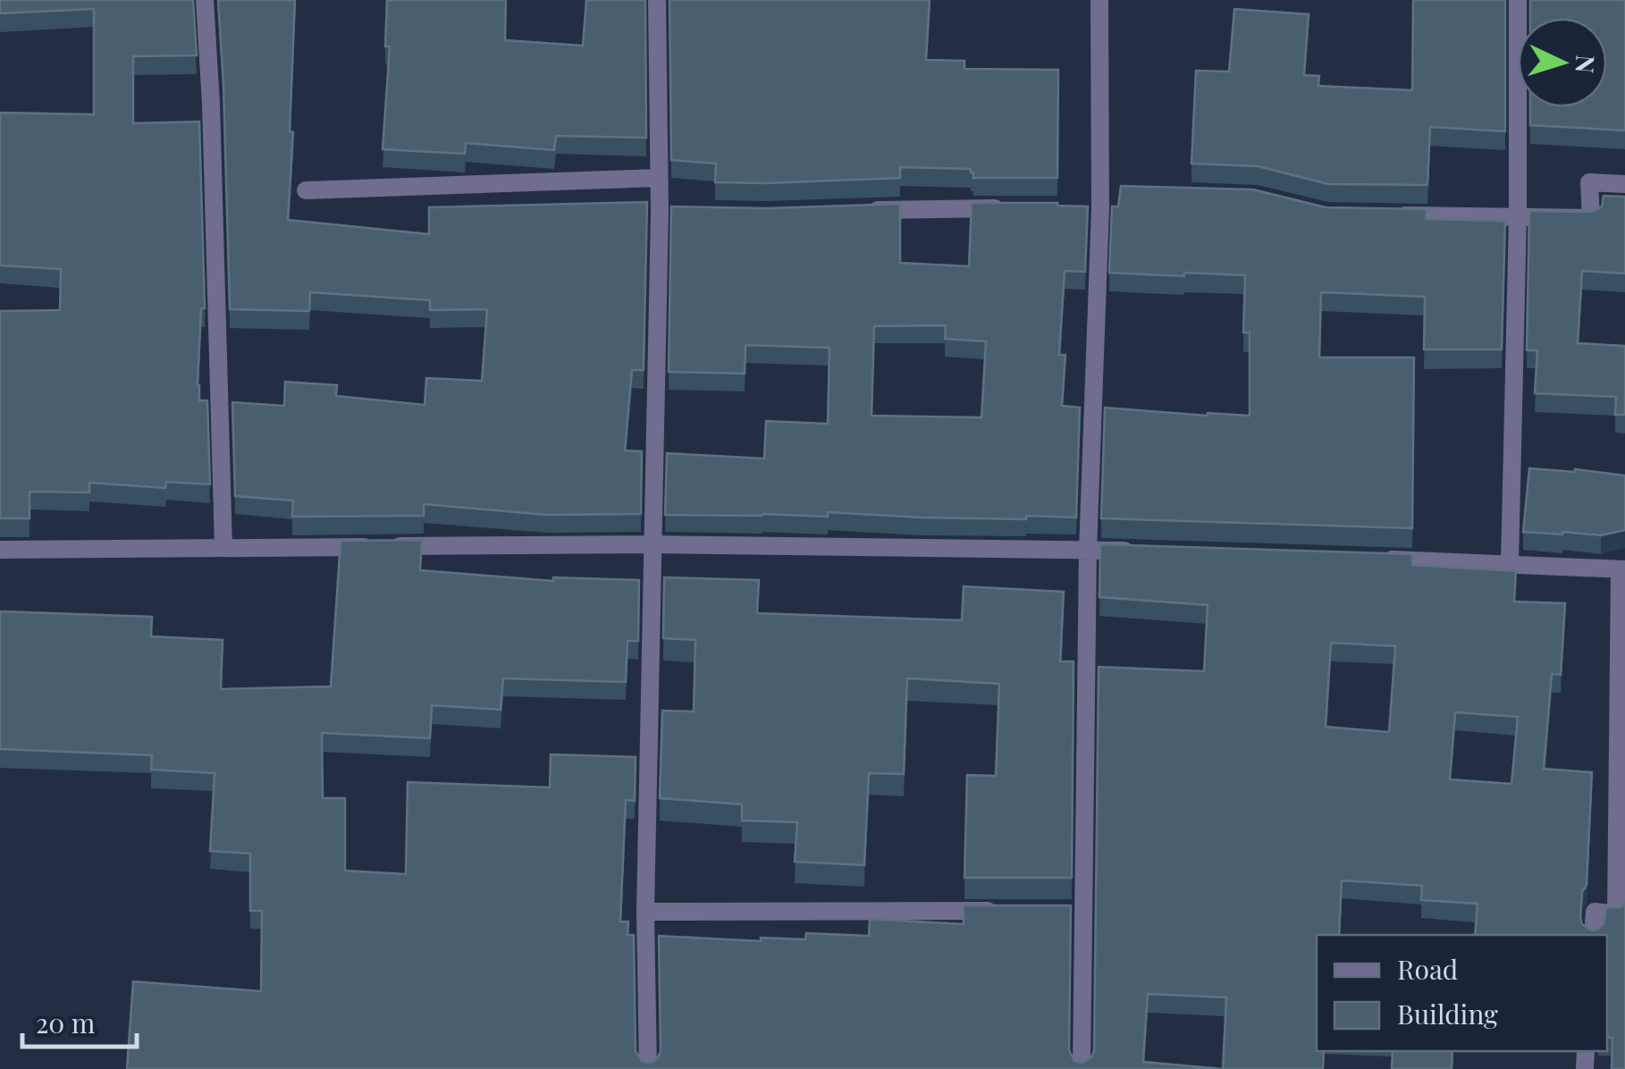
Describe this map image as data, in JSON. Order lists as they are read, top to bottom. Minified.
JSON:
{"legend":["Road","Building"],"scale_bar":"20 m","north":"right"}
